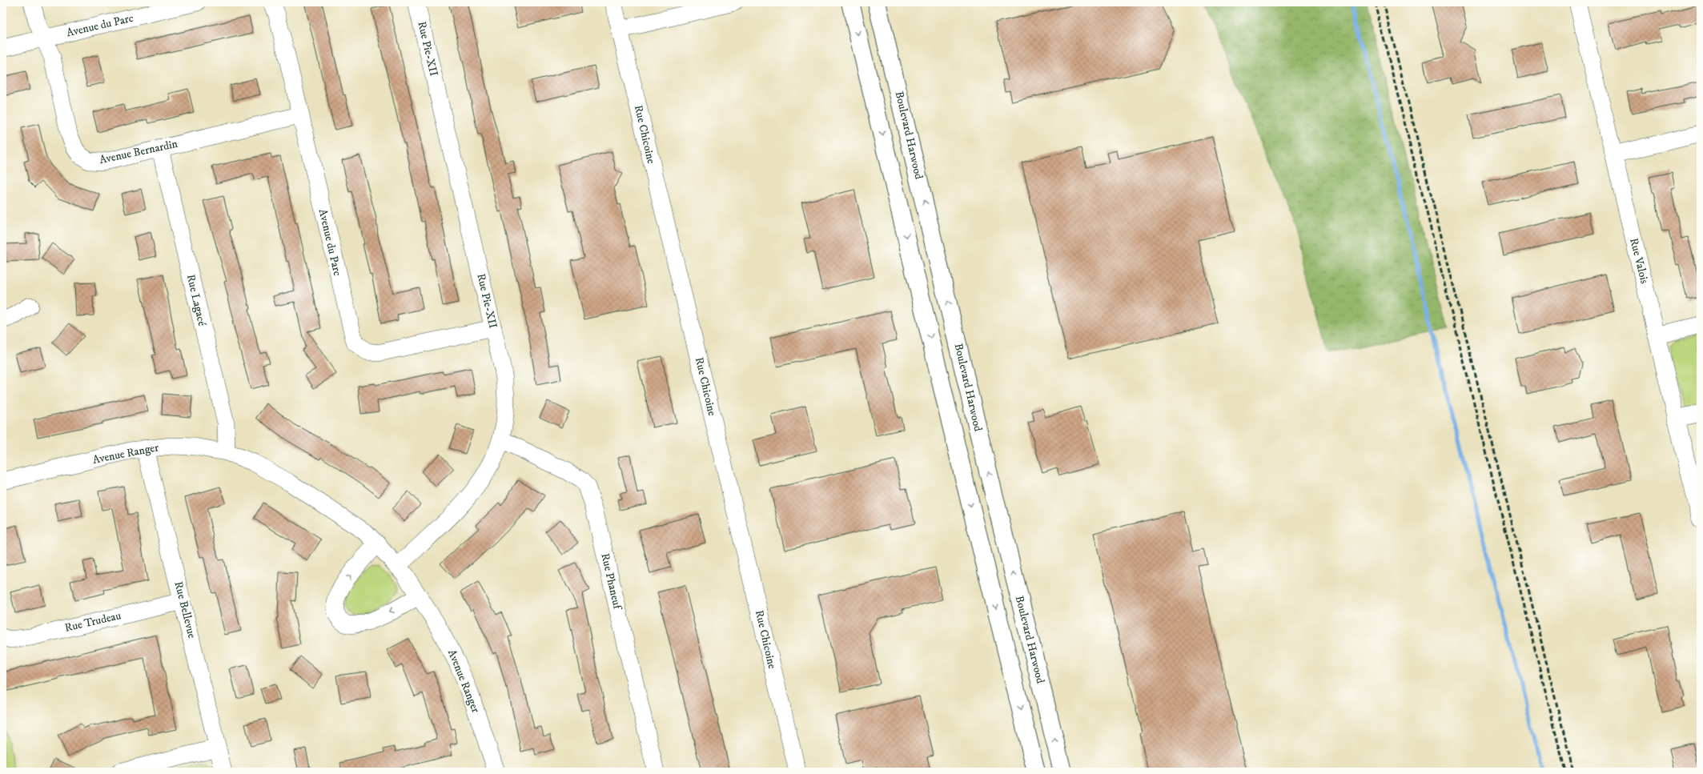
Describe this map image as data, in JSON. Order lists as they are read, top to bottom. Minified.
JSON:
{"streets":{"highway":["Boulevard Harwood"],"street":["Avenue du Parc","Rue Pie-XII","Rue Chicoine","Avenue Bernardin","Rue Valois","Rue Lagacé","Avenue Ranger","Rue Phaneuf","Rue Bellevue","Rue Trudeau"]},"crossings":[["Avenue du Parc","Rue Pie-XII"],["Avenue du Parc","Avenue Bernardin"],["Rue Pie-XII","Avenue Ranger"],["Rue Pie-XII","Rue Phaneuf"],["Avenue Bernardin","Rue Lagacé"],["Rue Lagacé","Avenue Ranger"],["Avenue Ranger","Rue Bellevue"],["Rue Bellevue","Rue Trudeau"]]}
